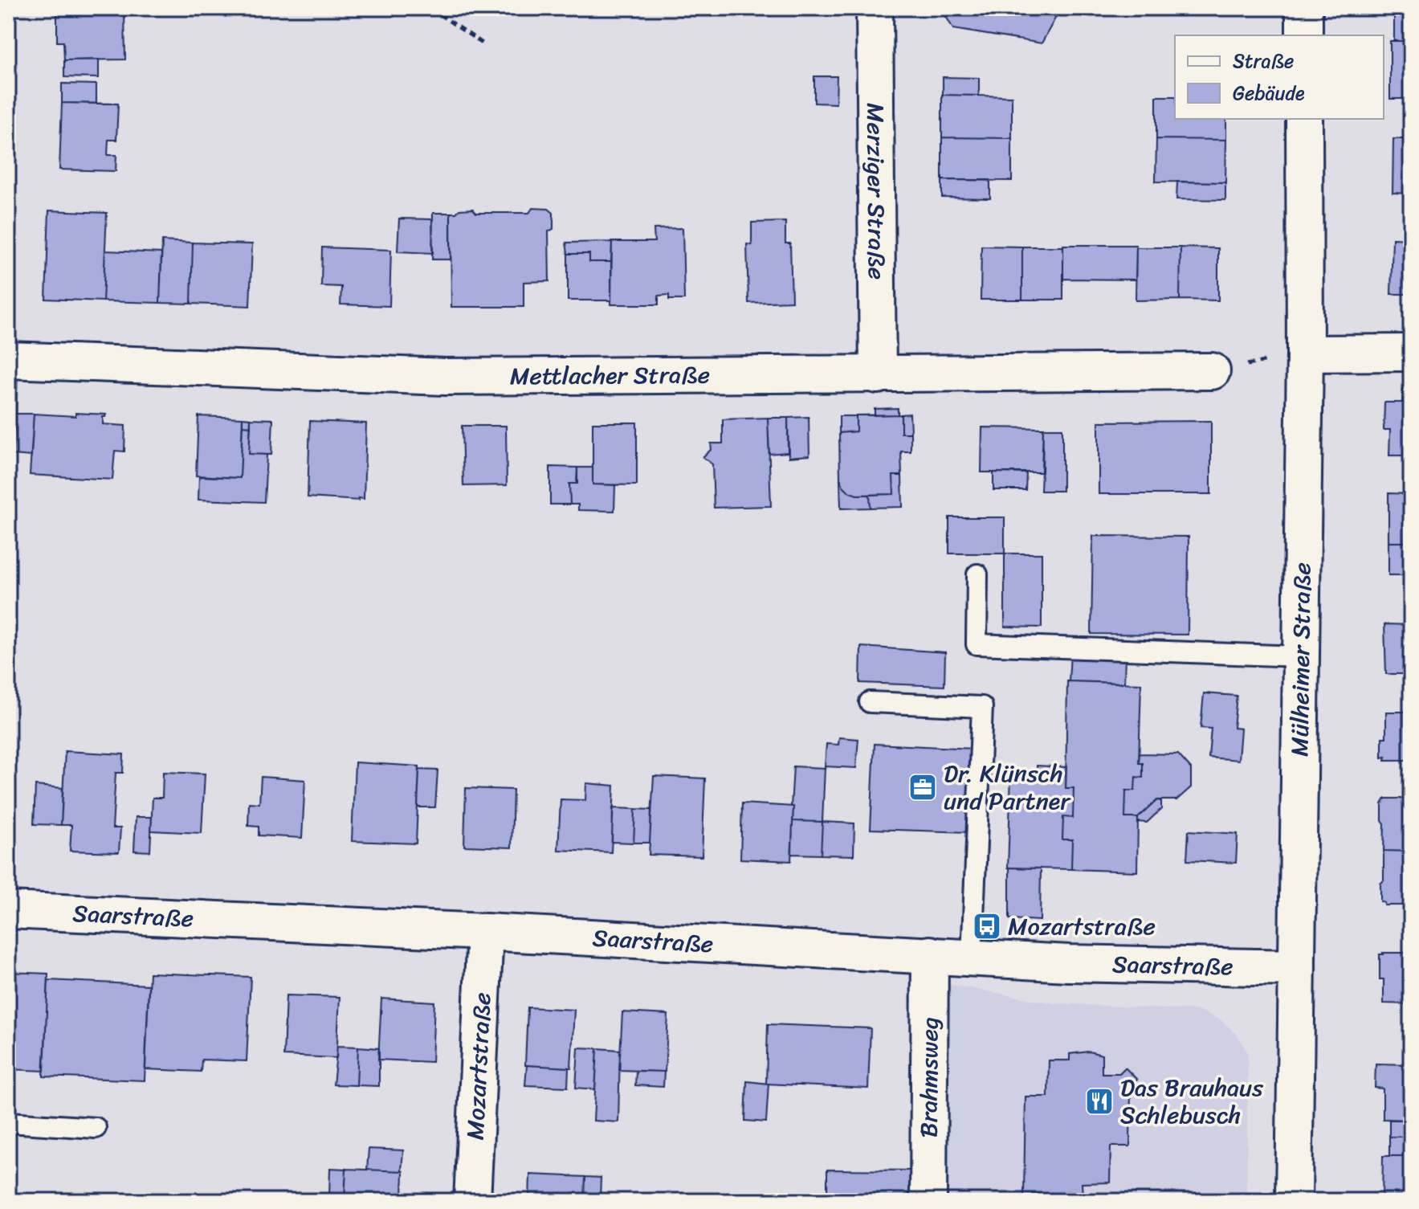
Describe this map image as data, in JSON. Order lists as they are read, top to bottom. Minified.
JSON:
{"streets":{"street":["Merziger Straße","Mettlacher Straße","Mülheimer Straße","Saarstraße","Mozartstraße","Brahmsweg"]},"crossings":[["Merziger Straße","Mettlacher Straße"],["Mülheimer Straße","Saarstraße"],["Saarstraße","Mozartstraße"],["Saarstraße","Brahmsweg"]],"places":{"office":["Dr. Klünsch und Partner"],"bus stop":["Mozartstraße"],"restaurant":["Das Brauhaus Schlebusch"]},"legend":["Straße","Gebäude"]}
